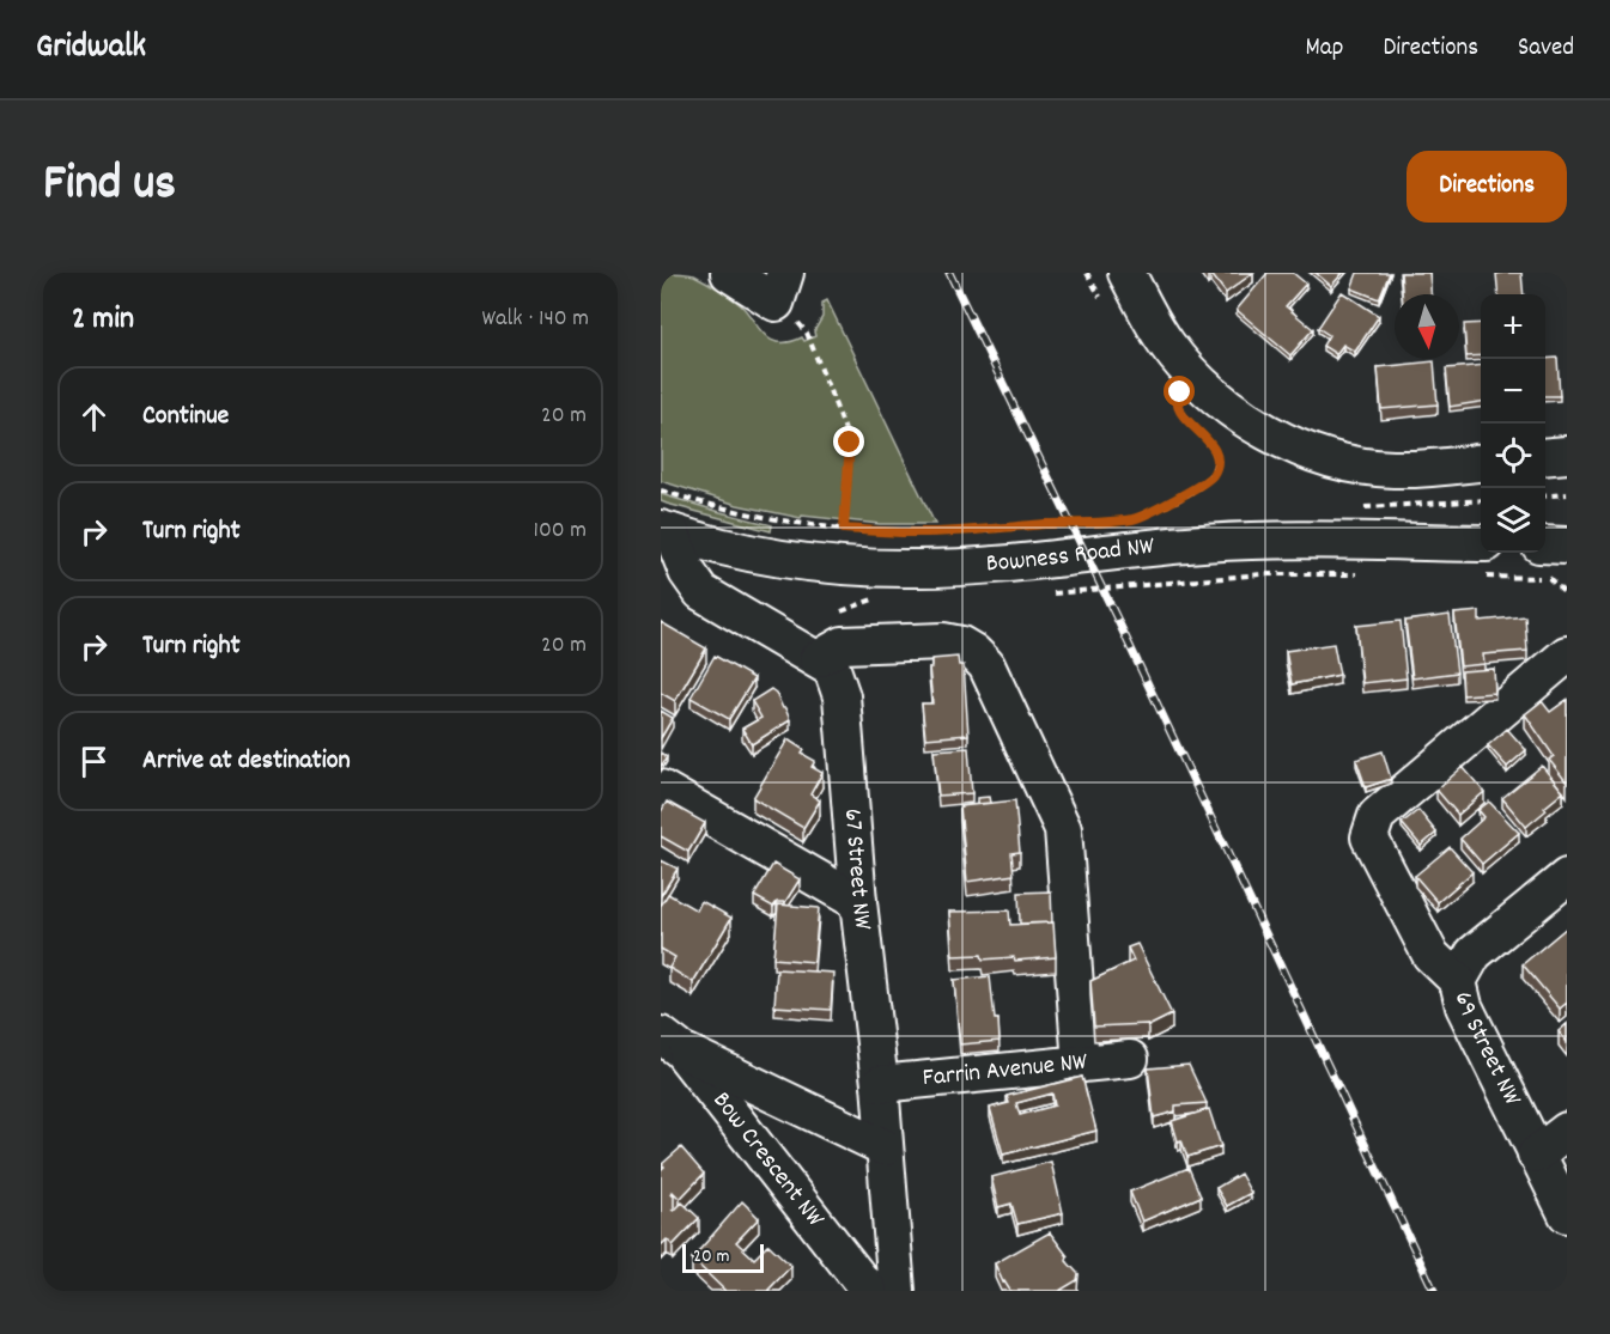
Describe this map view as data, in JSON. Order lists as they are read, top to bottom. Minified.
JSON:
{"streets":{"street":["Bowness Road NW","67 Street NW","69 Street NW","Farrin Avenue NW","Bow Crescent NW"]},"crossings":[["Bowness Road NW","67 Street NW"],["67 Street NW","Farrin Avenue NW"]],"scale_bar":"20 m","north":"bottom","page":{"header":"Gridwalk","nav":["Map","Directions","Saved"],"title":"Find us","buttons":"Directions","heading":["2 min","Walk · 140 m"],"map_buttons":["+","−"],"list":[["Continue","20 m"],["Turn right","100 m"],["Turn right","20 m"],"Arrive at destination"],"scale":"20 m"}}
